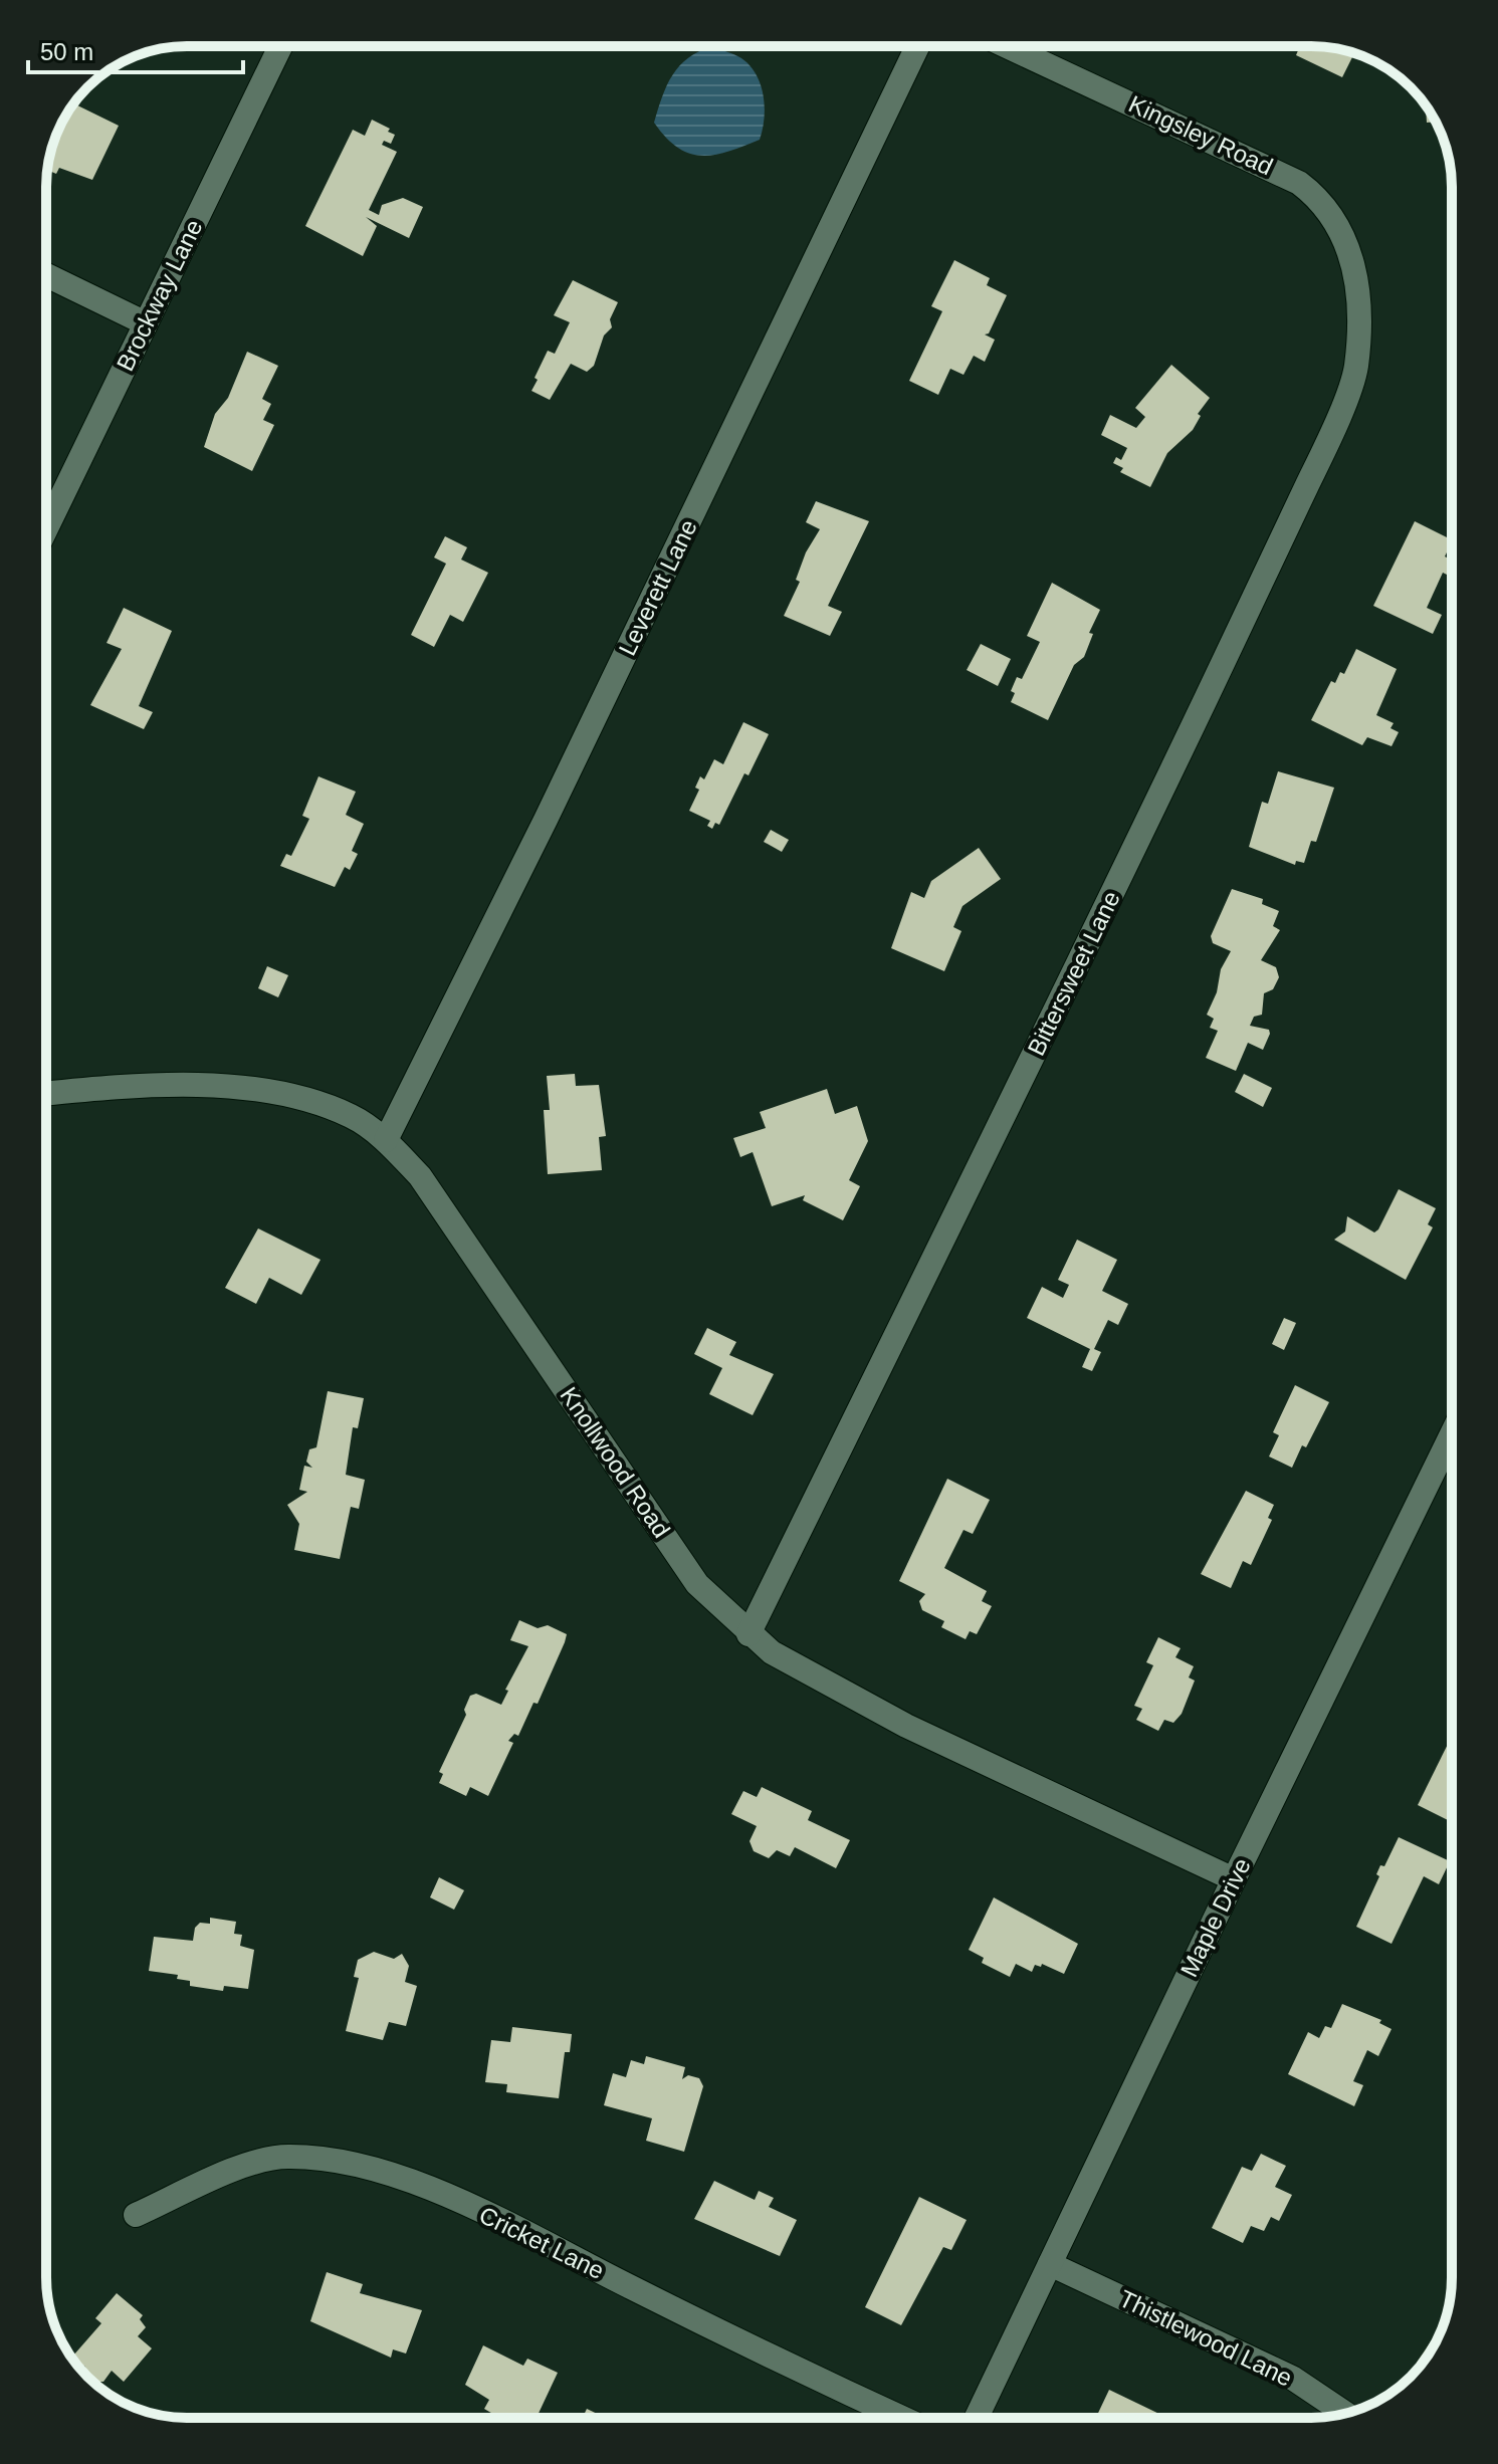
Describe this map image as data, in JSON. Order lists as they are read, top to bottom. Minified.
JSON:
{"streets":{"street":["Kingsley Road","Brockway Lane","Leverett Lane","Bittersweet Lane","Knollwood Road","Maple Drive","Cricket Lane","Thistlewood Lane"]},"crossings":[["Kingsley Road","Bittersweet Lane"],["Leverett Lane","Knollwood Road"],["Bittersweet Lane","Knollwood Road"],["Knollwood Road","Maple Drive"],["Maple Drive","Thistlewood Lane"]],"scale_bar":"50 m"}
